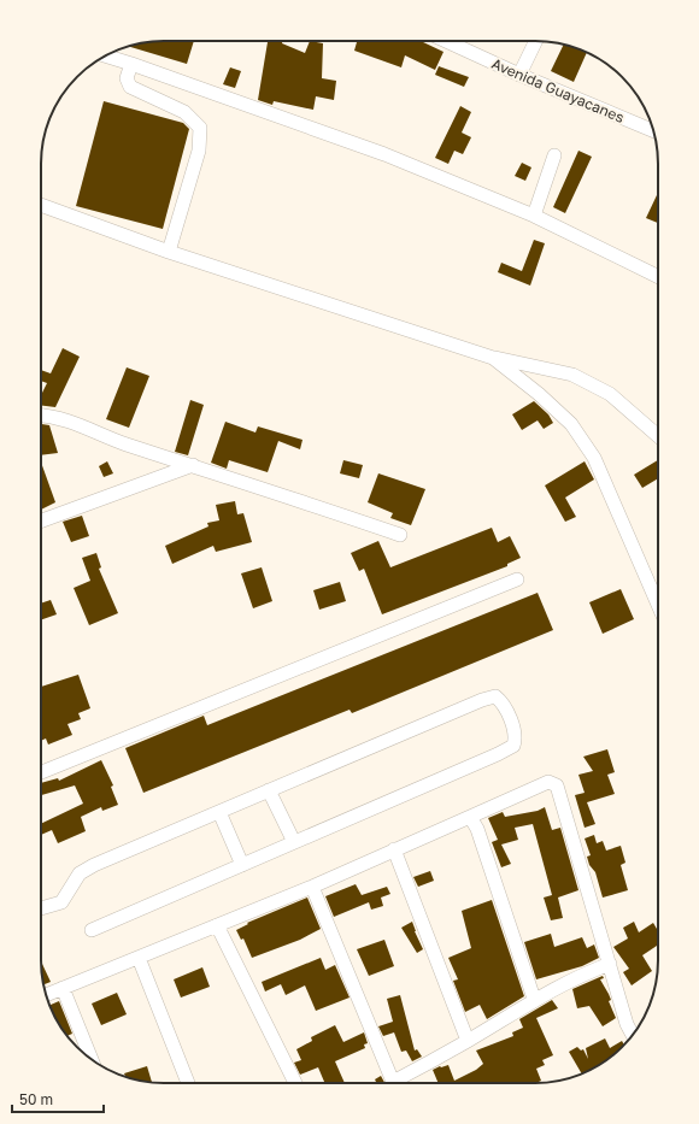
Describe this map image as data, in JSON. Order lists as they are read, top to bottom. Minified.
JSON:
{"streets":{"street":["Avenida Guayacanes"]},"scale_bar":"50 m"}
